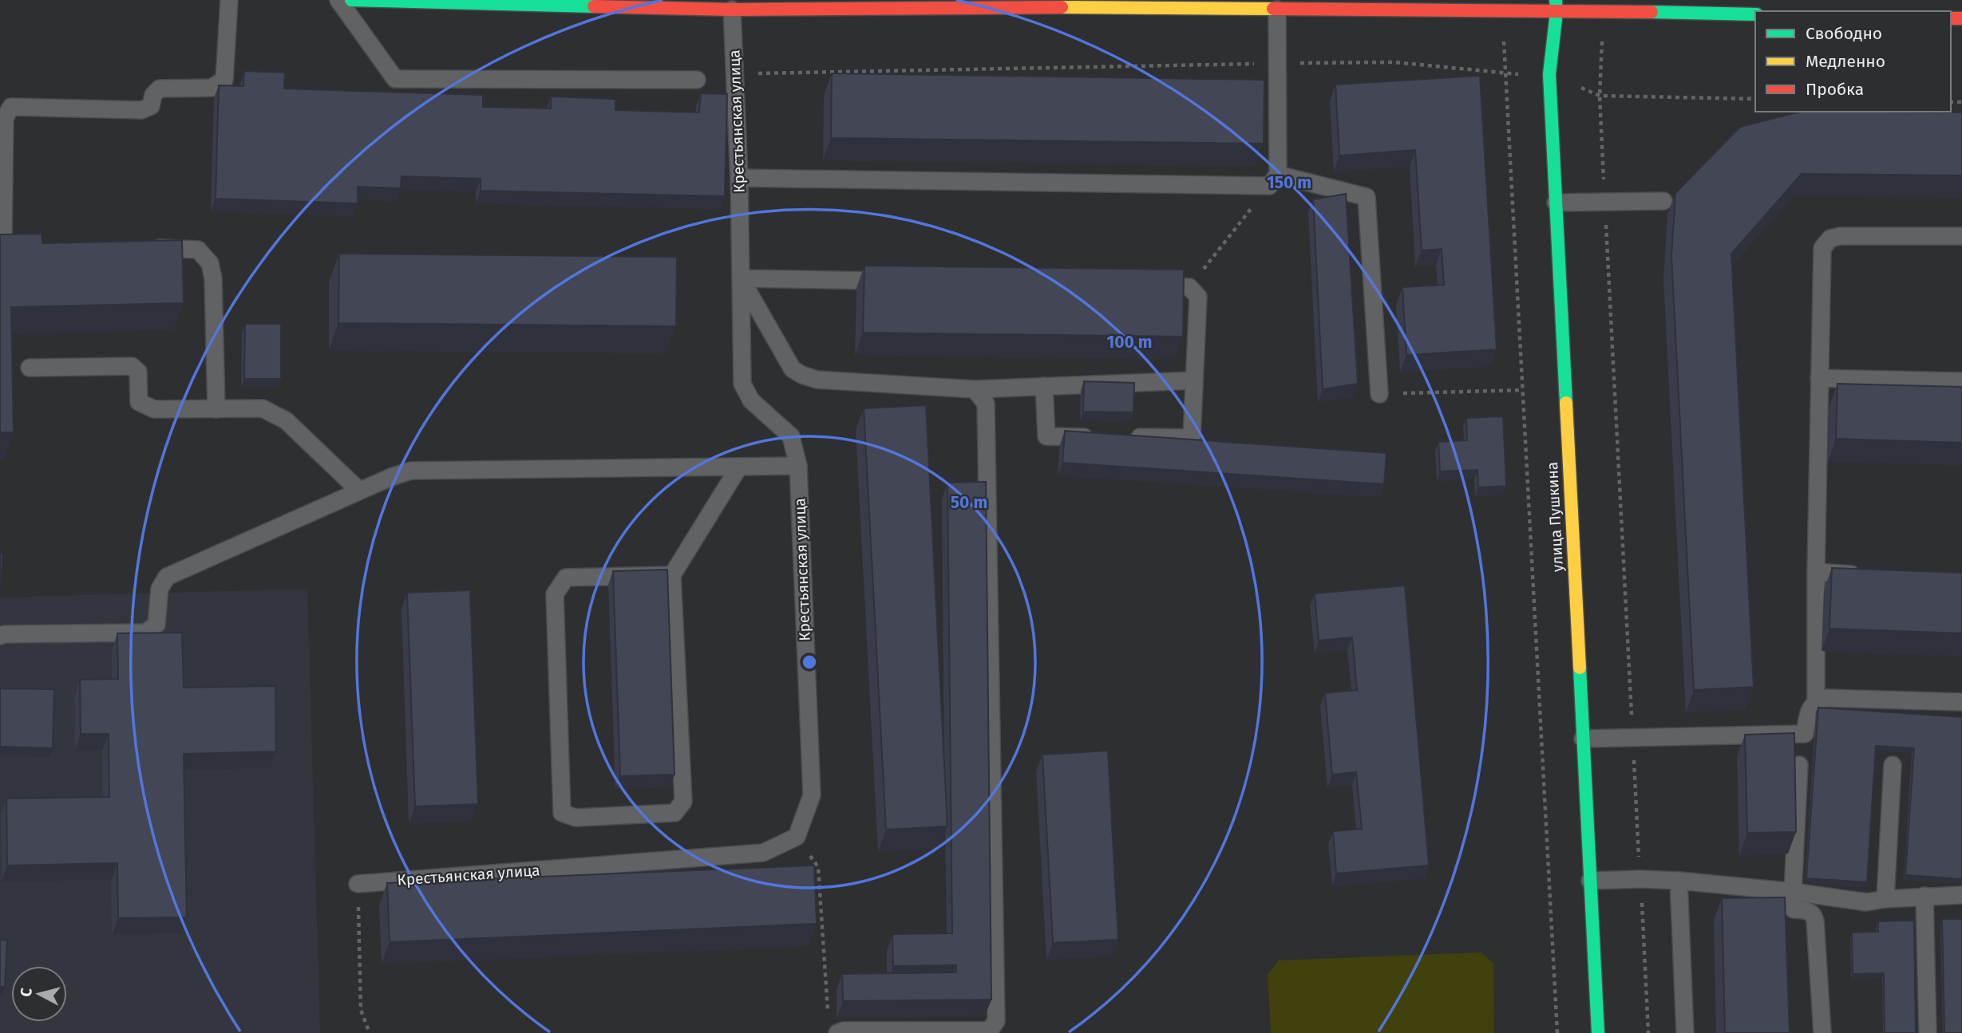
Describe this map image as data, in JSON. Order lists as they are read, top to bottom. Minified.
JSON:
{"streets":{"main road":["улица Пушкина"],"lane":["Крестьянская улица"]},"legend":["Свободно","Медленно","Пробка"],"north":"left","rings":["150 m","100 m","50 m"]}
